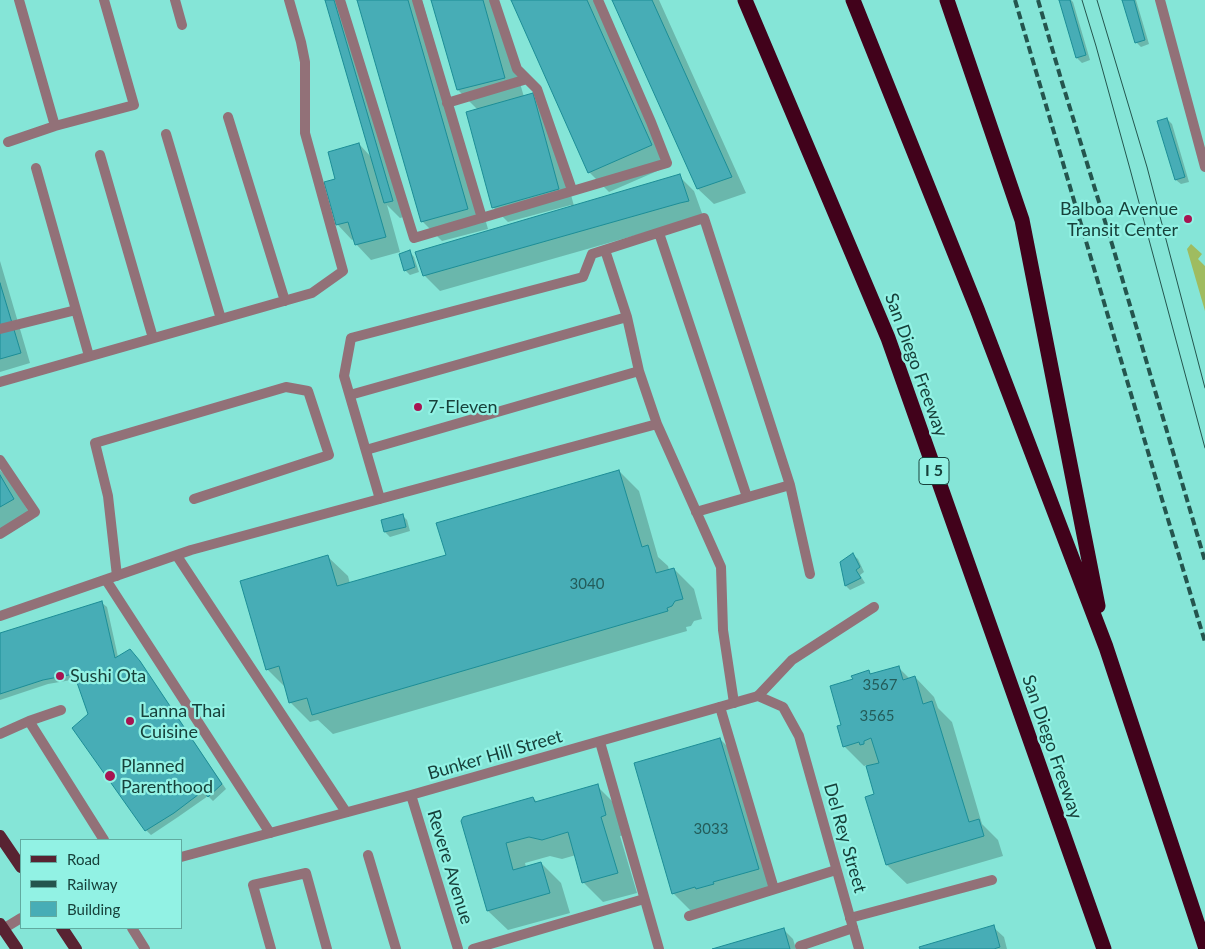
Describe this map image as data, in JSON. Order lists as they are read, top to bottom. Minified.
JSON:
{"streets":{"highway":["San Diego Freeway","I 5"],"street":["Bunker Hill Street","Del Rey Street","Revere Avenue"]},"crossings":[["Bunker Hill Street","Del Rey Street"],["Bunker Hill Street","Revere Avenue"]],"places":["Balboa Avenue Transit Center","7-Eleven","Sushi Ota","Lanna Thai Cuisine","Planned Parenthood"],"house_numbers":["3040","3567","3565","3033"],"legend":["Road","Railway","Building"]}
